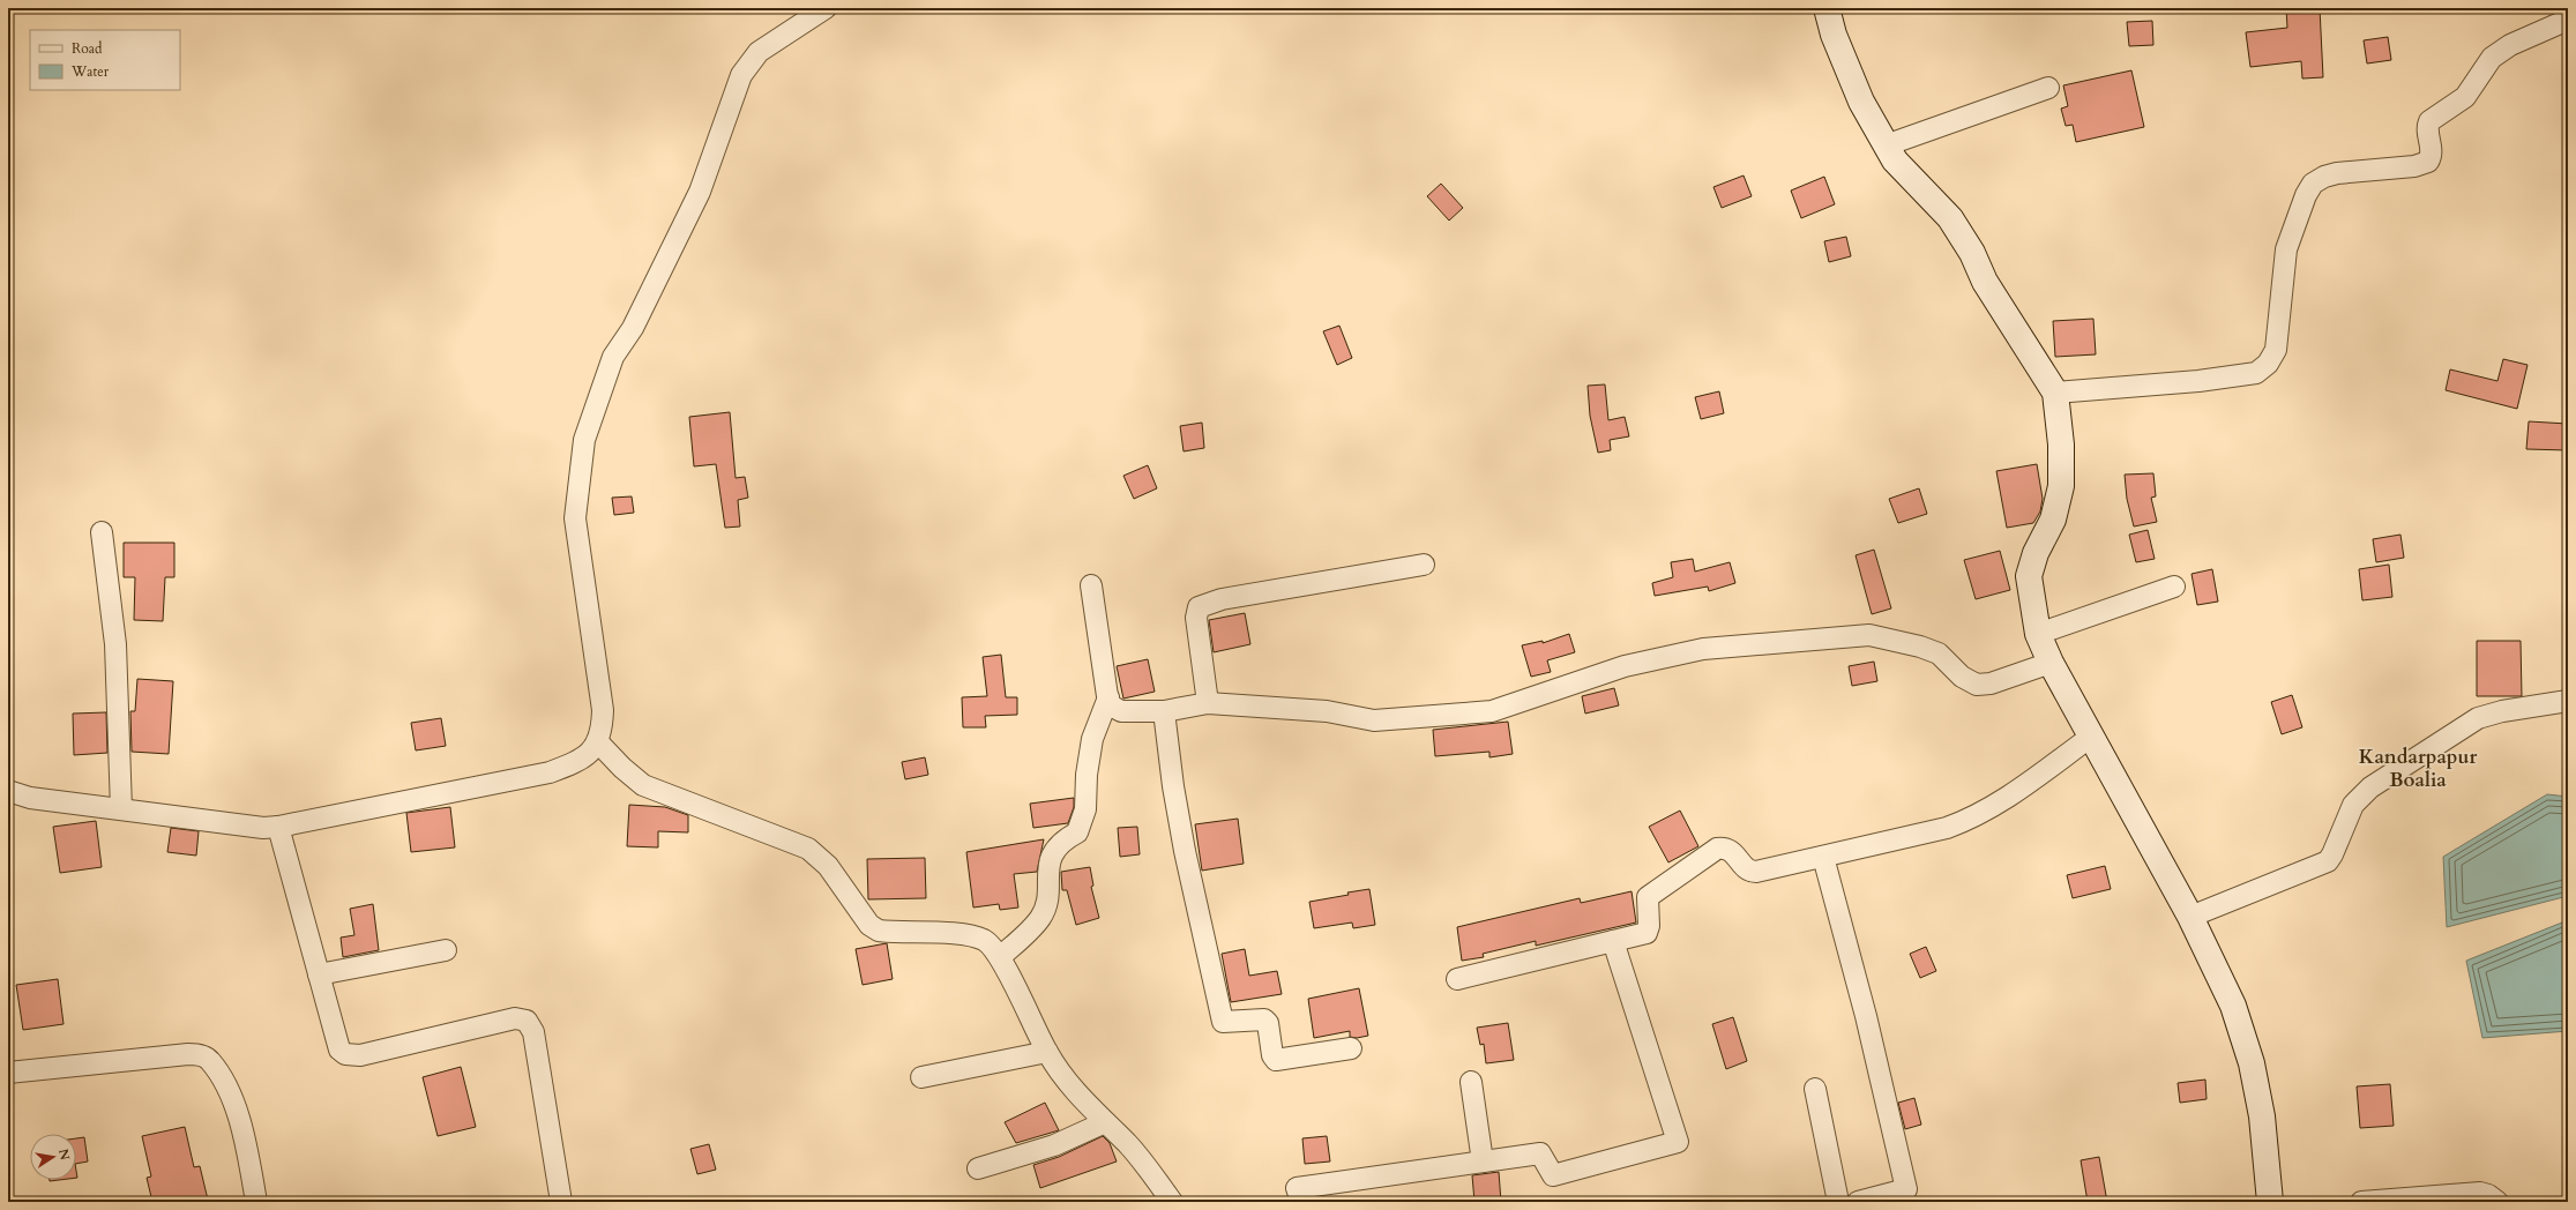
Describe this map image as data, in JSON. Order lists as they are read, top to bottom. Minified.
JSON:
{"districts":["Kandarpapur Boalia"],"legend":["Road","Water"],"north":"right"}
